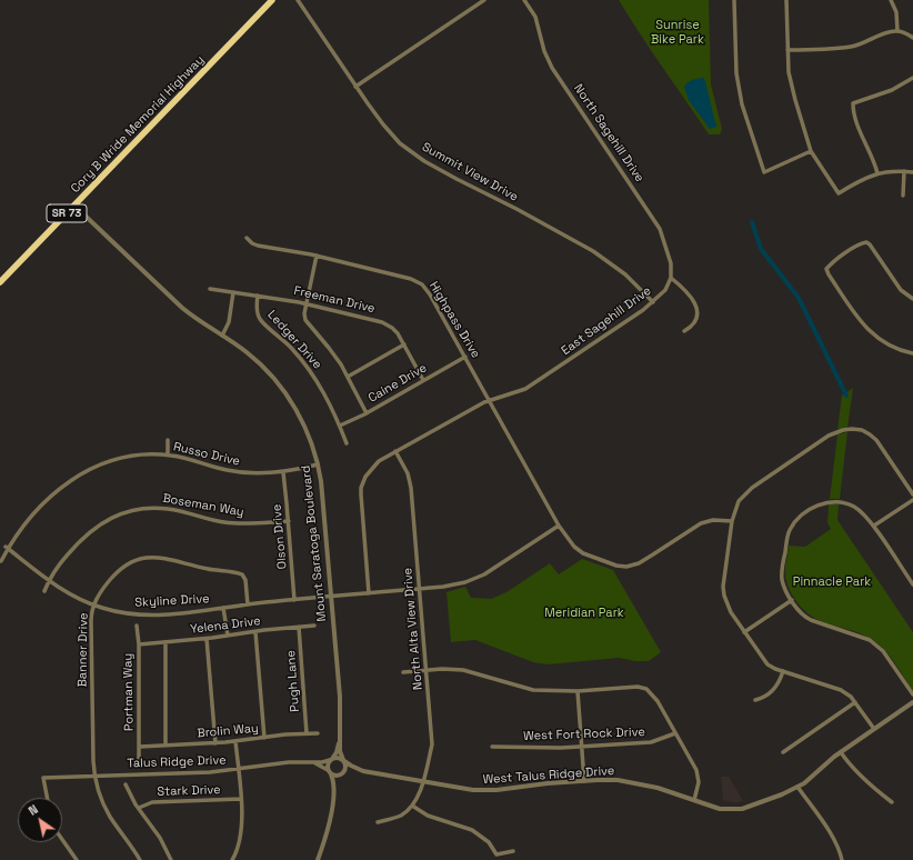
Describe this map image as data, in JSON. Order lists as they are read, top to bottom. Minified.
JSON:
{"streets":{"highway":["Cory B Wride Memorial Highway","SR 73"],"street":["North Sagehill Drive","Summit View Drive","Freeman Drive","Highpass Drive","East Sagehill Drive","Ledger Drive","Caine Drive","Russo Drive","Boseman Way","Olson Drive","Mount Saratoga Boulevard","Skyline Drive","Yelena Drive","North Alta View Drive","Banner Drive","Pugh Lane","Portman Way","Brolin Way","West Fort Rock Drive","Talus Ridge Drive","West Talus Ridge Drive","Stark Drive"]},"crossings":[["Cory B Wride Memorial Highway","Mount Saratoga Boulevard"],["North Sagehill Drive","East Sagehill Drive"],["Summit View Drive","East Sagehill Drive"],["Freeman Drive","Ledger Drive"],["Freeman Drive","Caine Drive"],["Highpass Drive","East Sagehill Drive"],["Highpass Drive","Caine Drive"],["Highpass Drive","Skyline Drive"],["East Sagehill Drive","North Alta View Drive"],["Ledger Drive","Caine Drive"],["Russo Drive","Olson Drive"],["Russo Drive","Mount Saratoga Boulevard"],["Russo Drive","Skyline Drive"],["Boseman Way","Olson Drive"],["Boseman Way","Skyline Drive"],["Olson Drive","Skyline Drive"],["Mount Saratoga Boulevard","Skyline Drive"],["Mount Saratoga Boulevard","Talus Ridge Drive"],["Mount Saratoga Boulevard","West Talus Ridge Drive"],["Skyline Drive","North Alta View Drive"],["Skyline Drive","Banner Drive"],["Yelena Drive","Pugh Lane"],["Yelena Drive","Portman Way"],["North Alta View Drive","West Talus Ridge Drive"],["Banner Drive","Talus Ridge Drive"],["Pugh Lane","Brolin Way"],["Portman Way","Brolin Way"],["Talus Ridge Drive","West Talus Ridge Drive"]],"parks":["Sunrise Bike Park","Pinnacle Park","Meridian Park"],"north":"top left"}
